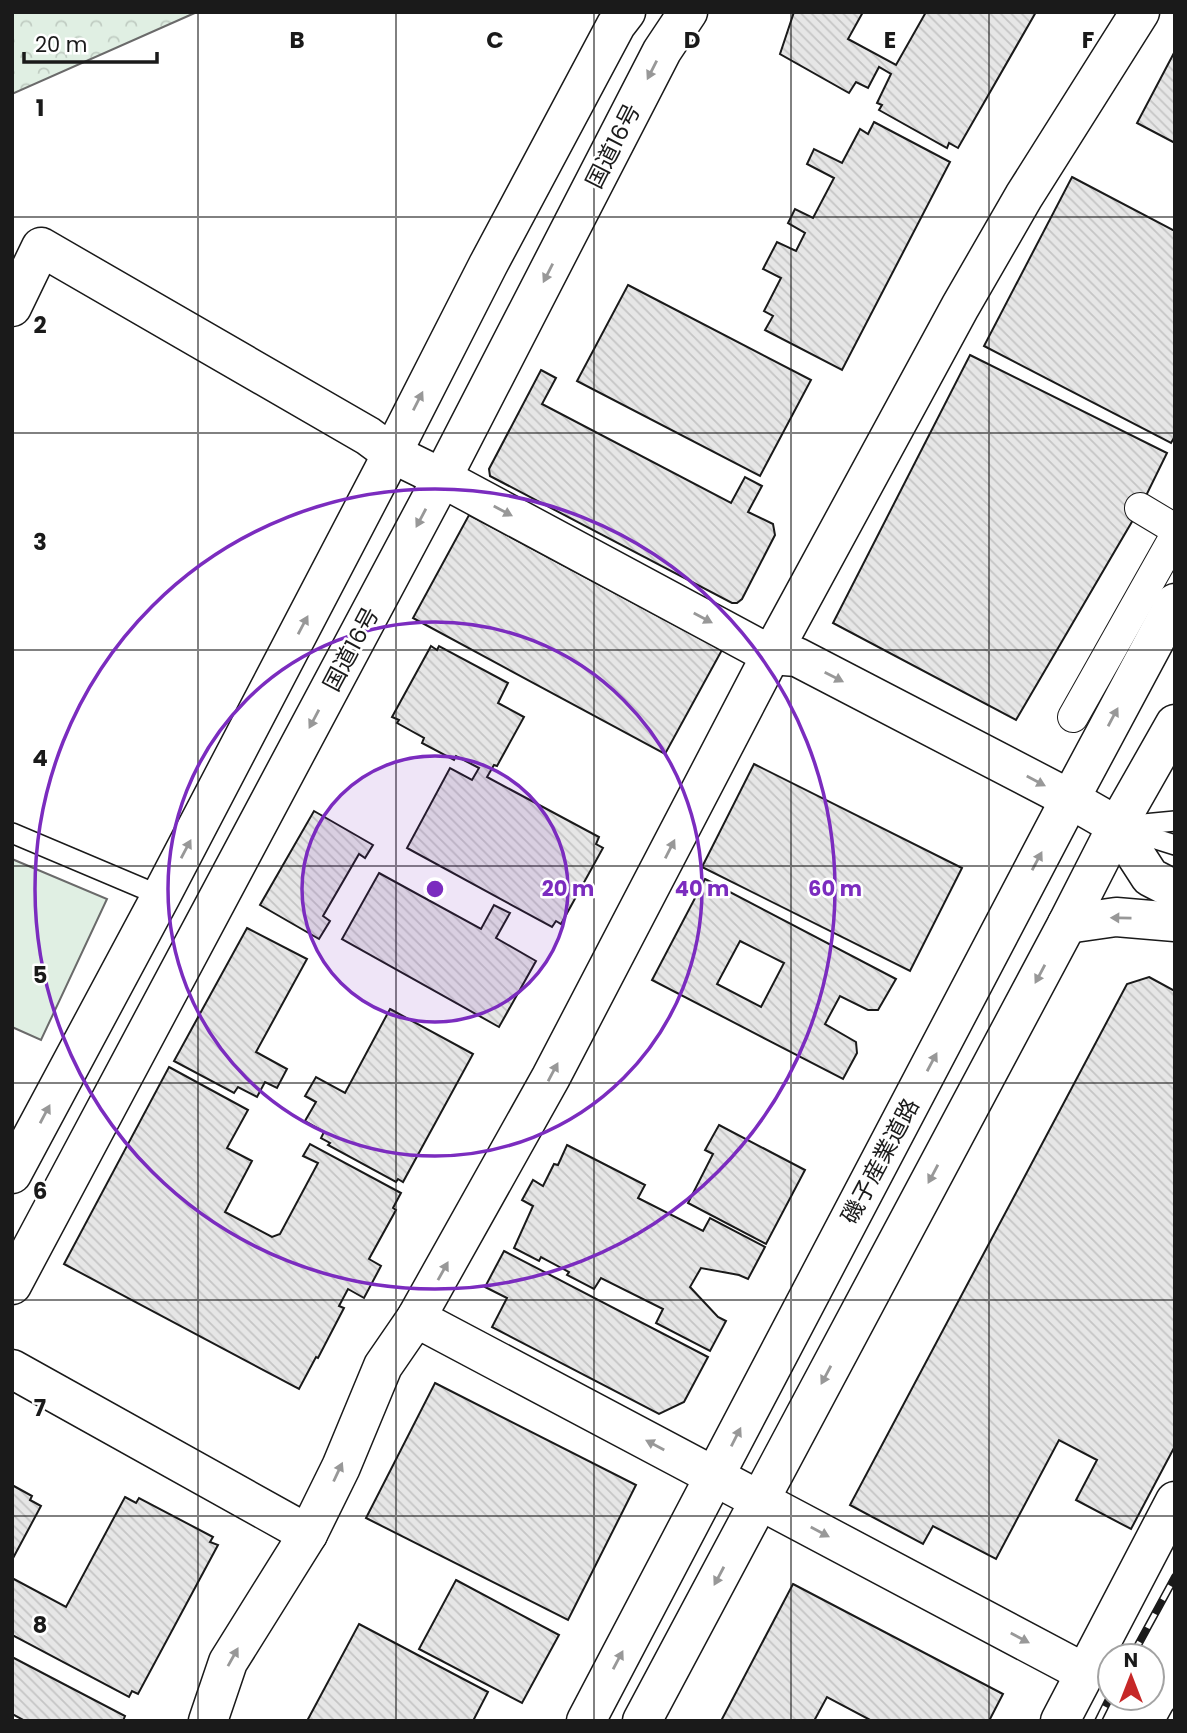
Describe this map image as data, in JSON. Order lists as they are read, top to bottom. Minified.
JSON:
{"streets":{"main road":["国道16号","磯子産業道路"]},"scale_bar":"20 m","north":"top","grid":{"columns":["B","C","D","E","F"],"rows":["1","2","3","4","5","6","7","8"]},"rings":["20 m","40 m","60 m"]}
